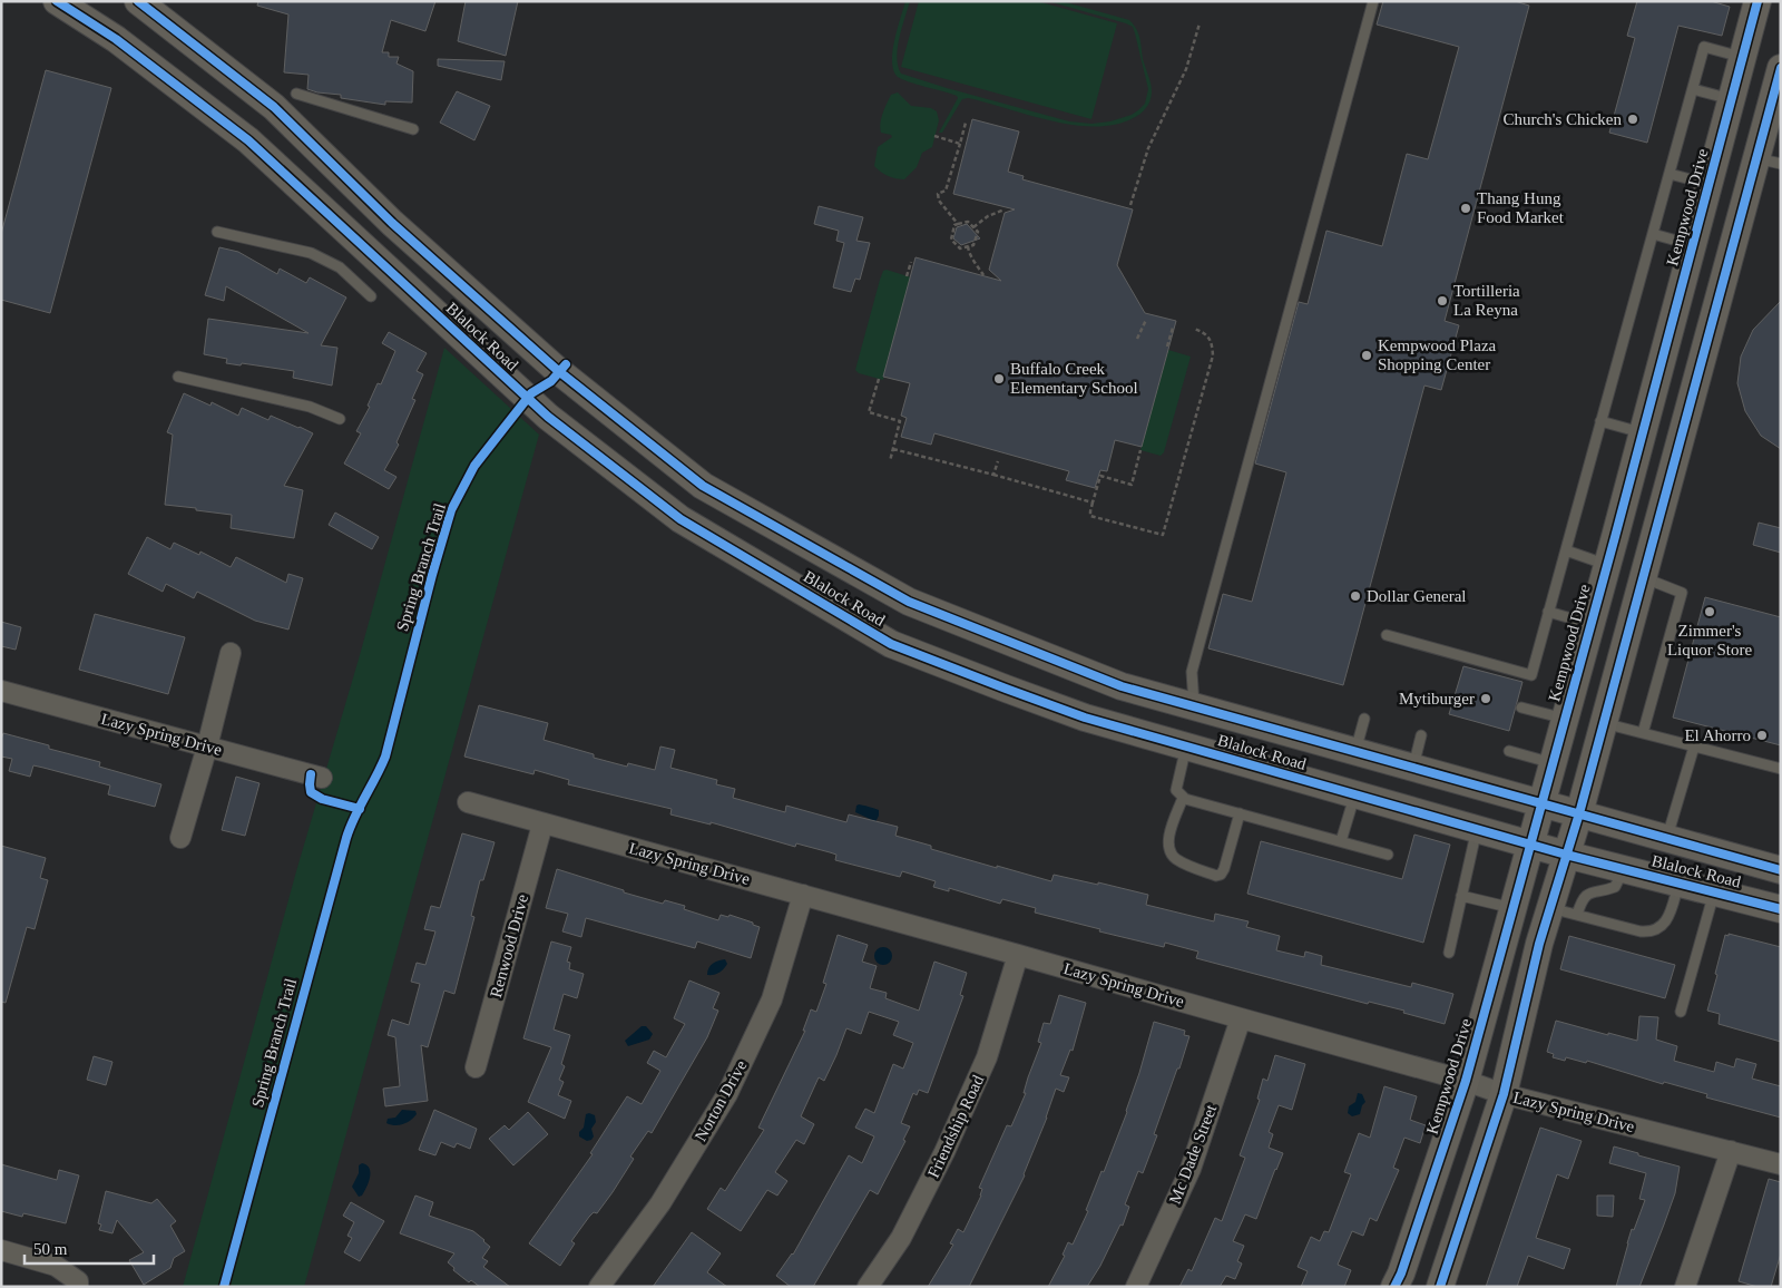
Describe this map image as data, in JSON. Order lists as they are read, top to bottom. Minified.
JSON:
{"streets":{"main road":["Kempwood Drive","Blalock Road"],"street":["Lazy Spring Drive","Renwood Drive","Norton Drive","Friendship Road","Mc Dade Street"],"cycle path":["Spring Branch Trail"]},"crossings":[["Kempwood Drive","Blalock Road"],["Kempwood Drive","Lazy Spring Drive"],["Lazy Spring Drive","Renwood Drive"],["Lazy Spring Drive","Norton Drive"],["Lazy Spring Drive","Friendship Road"],["Lazy Spring Drive","Mc Dade Street"]],"places":["Church's Chicken","Thang Hung Food Market","Tortilleria La Reyna","Kempwood Plaza Shopping Center","Buffalo Creek Elementary School","Dollar General","Zimmer's Liquor Store","Mytiburger","El Ahorro"],"scale_bar":"50 m"}
